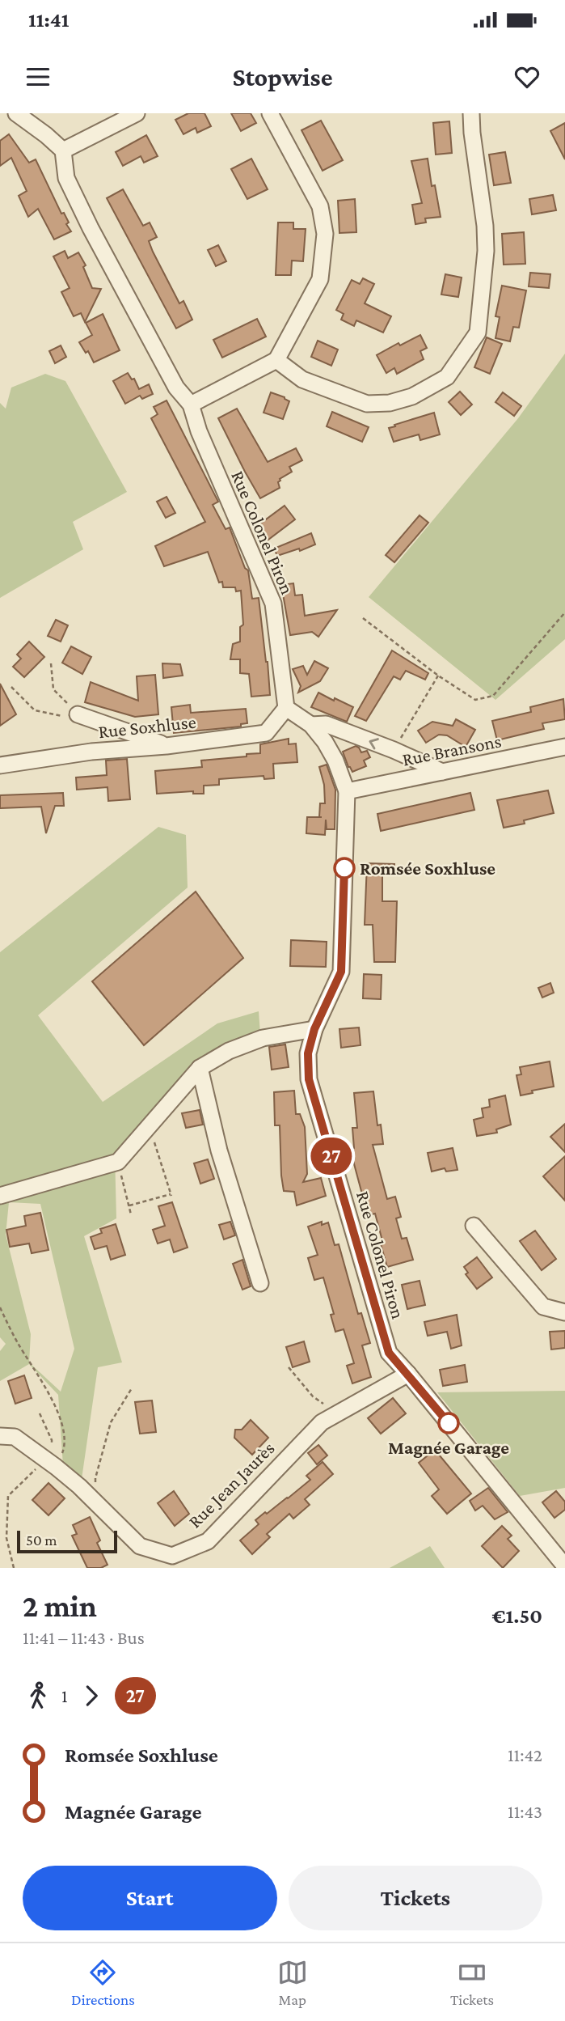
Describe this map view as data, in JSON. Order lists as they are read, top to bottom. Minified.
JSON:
{"streets":{"street":["Rue Colonel Piron","Rue Soxhluse","Rue Bransons","Rue Jean Jaurès"]},"crossings":[["Rue Colonel Piron","Rue Soxhluse"],["Rue Colonel Piron","Rue Bransons"],["Rue Colonel Piron","Rue Jean Jaurès"]],"places":["Romsée Soxhluse","Magnée Garage"],"lines":["bus line 27"],"scale_bar":"50 m","page":{"status":"11:41","header":"Stopwise","on_map":"27","scale":"50 m","heading":["2 min","11:41 – 11:43 · Bus","€1.50"],"legs":["1","27"],"list":[{"name":"Romsée Soxhluse","value":"11:42"},{"name":"Magnée Garage","value":"11:43"}],"buttons":["Start","Tickets"],"tabs":["Directions","Map","Tickets"]}}
